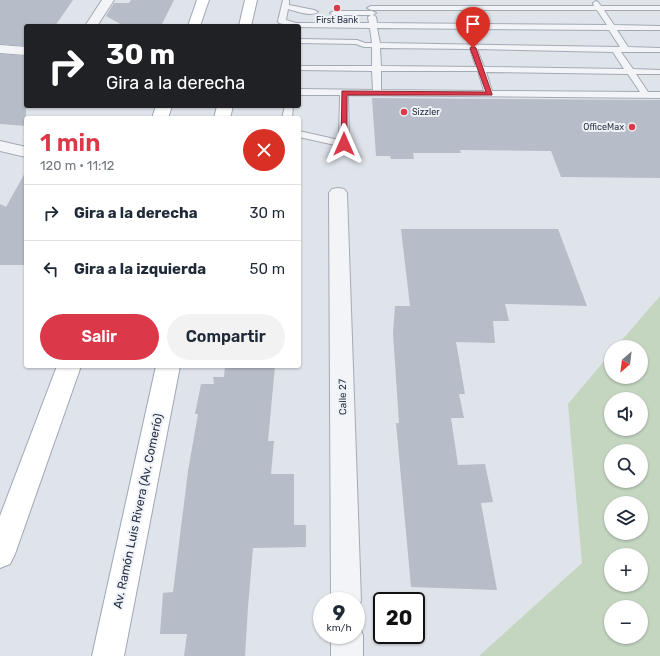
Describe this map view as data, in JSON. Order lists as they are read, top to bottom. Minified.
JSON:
{"streets":{"main road":["Av. Ramón Luis Rivera (Av. Comerío)"],"street":["Calle 27"]},"places":["First Bank","Sizzler","OfficeMax"],"north":"bottom left","page":{"turn":["30 m","Gira a la derecha"],"heading":["1 min","120 m · 11:12"],"list":[{"name":"Gira a la derecha","value":"30 m"},{"name":"Gira a la izquierda","value":"50 m"}],"buttons":["Salir","Compartir"],"map_buttons":["+","−"],"speed":"9 km/h","limit":"20"}}
